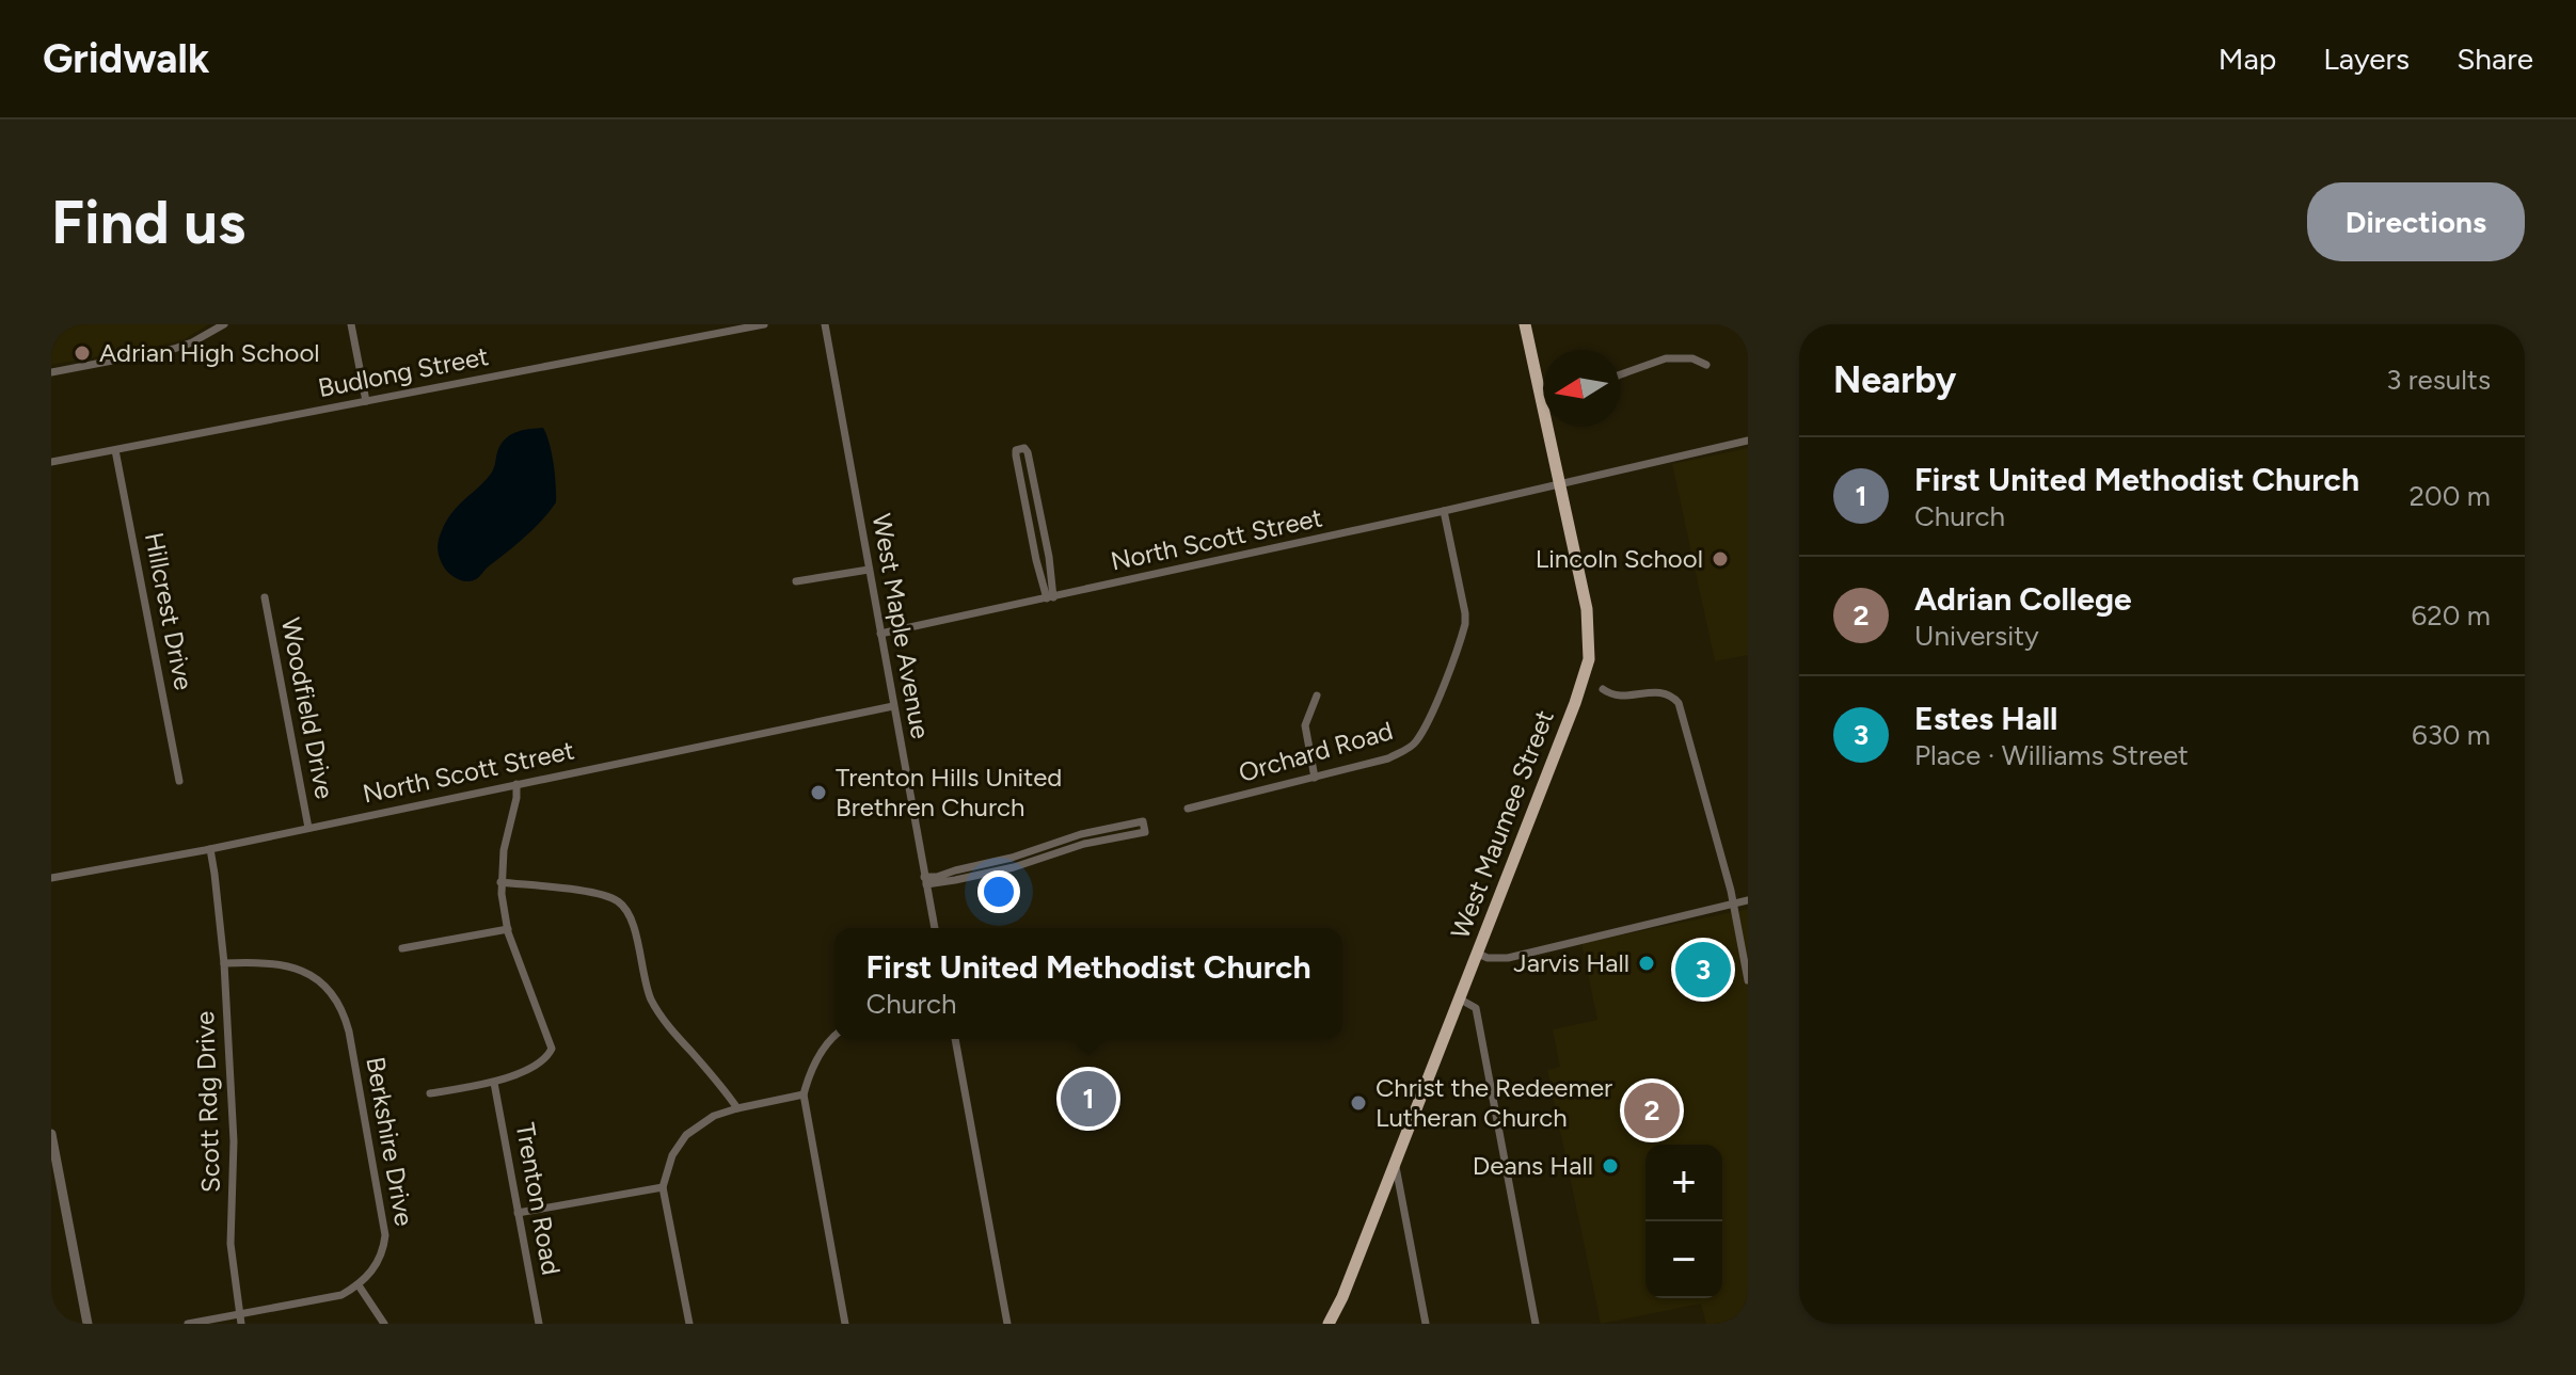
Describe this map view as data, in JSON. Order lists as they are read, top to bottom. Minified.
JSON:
{"streets":{"main road":["West Maumee Street"],"street":["Budlong Street","North Scott Street","Hillcrest Drive","West Maple Avenue","Woodfield Drive","Orchard Road","Scott Rdg Drive","Berkshire Drive","Trenton Road"]},"crossings":[["Budlong Street","Hillcrest Drive"],["North Scott Street","West Maple Avenue"],["North Scott Street","Woodfield Drive"],["North Scott Street","Orchard Road"],["North Scott Street","West Maumee Street"],["North Scott Street","Scott Rdg Drive"],["Scott Rdg Drive","Berkshire Drive"]],"places":["Adrian High School","Lincoln School","Trenton Hills United Brethren Church","Jarvis Hall","Christ the Redeemer Lutheran Church","Deans Hall"],"north":"left","page":{"header":"Gridwalk","nav":["Map","Layers","Share"],"buttons":"Directions","title":"Find us","heading":["Nearby","3 results"],"list":[{"mark":"1","name":"First United Methodist Church","note":"Church","value":"200 m"},{"mark":"2","name":"Adrian College","note":"University","value":"620 m"},{"mark":"3","name":"Estes Hall","note":"Place · Williams Street","value":"630 m"}],"popup":["First United Methodist Church","Church"],"pins":["3","1","2"],"map_buttons":["+","−"]}}
